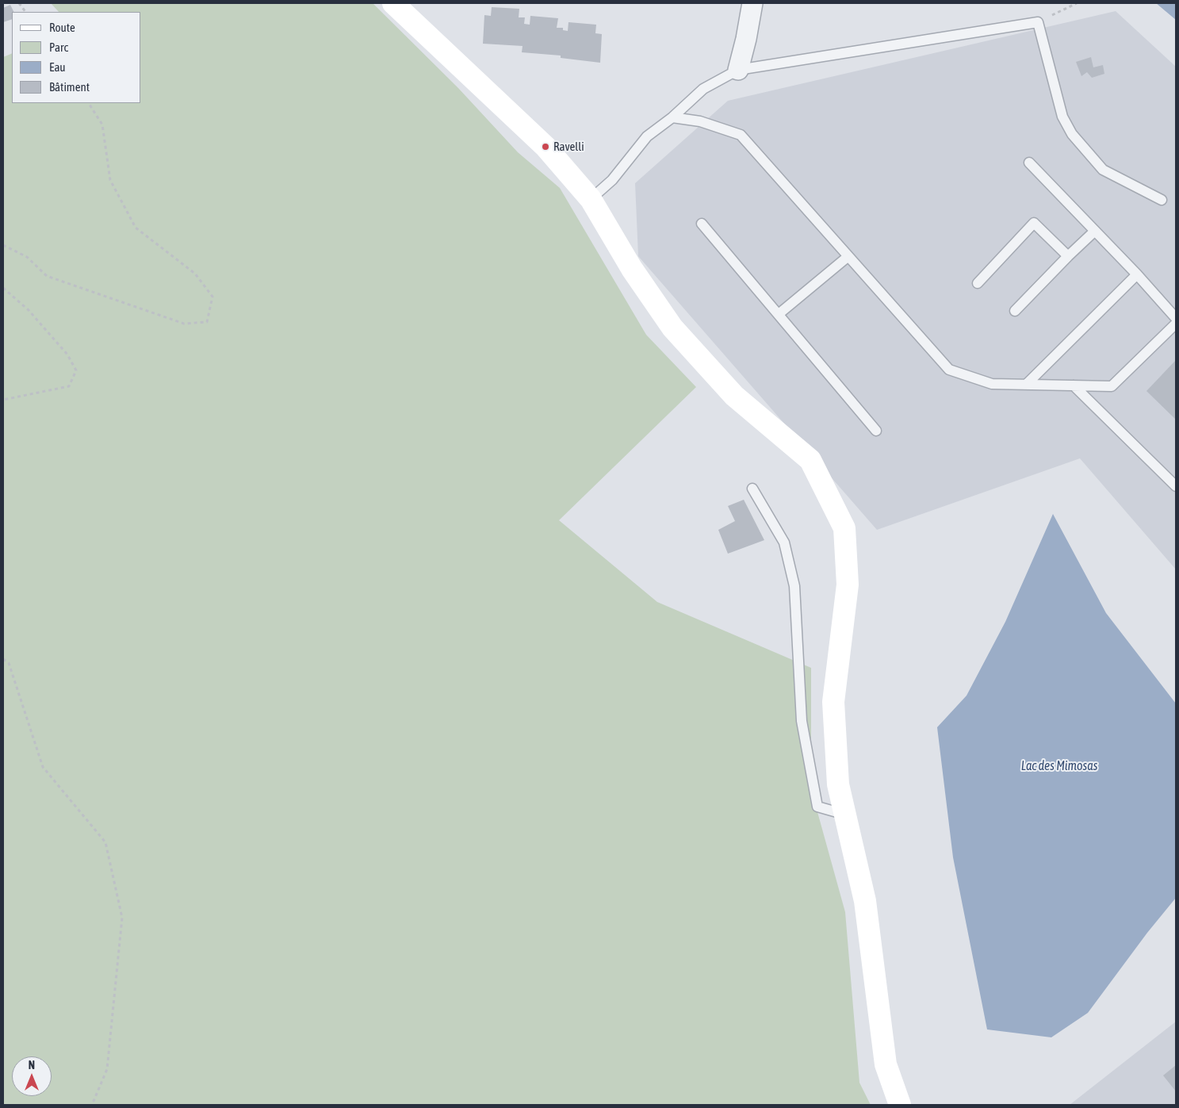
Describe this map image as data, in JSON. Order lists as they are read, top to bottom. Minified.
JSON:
{"water":["Lac des Mimosas"],"places":["Ravelli"],"legend":["Route","Parc","Eau","Bâtiment"],"north":"top"}
